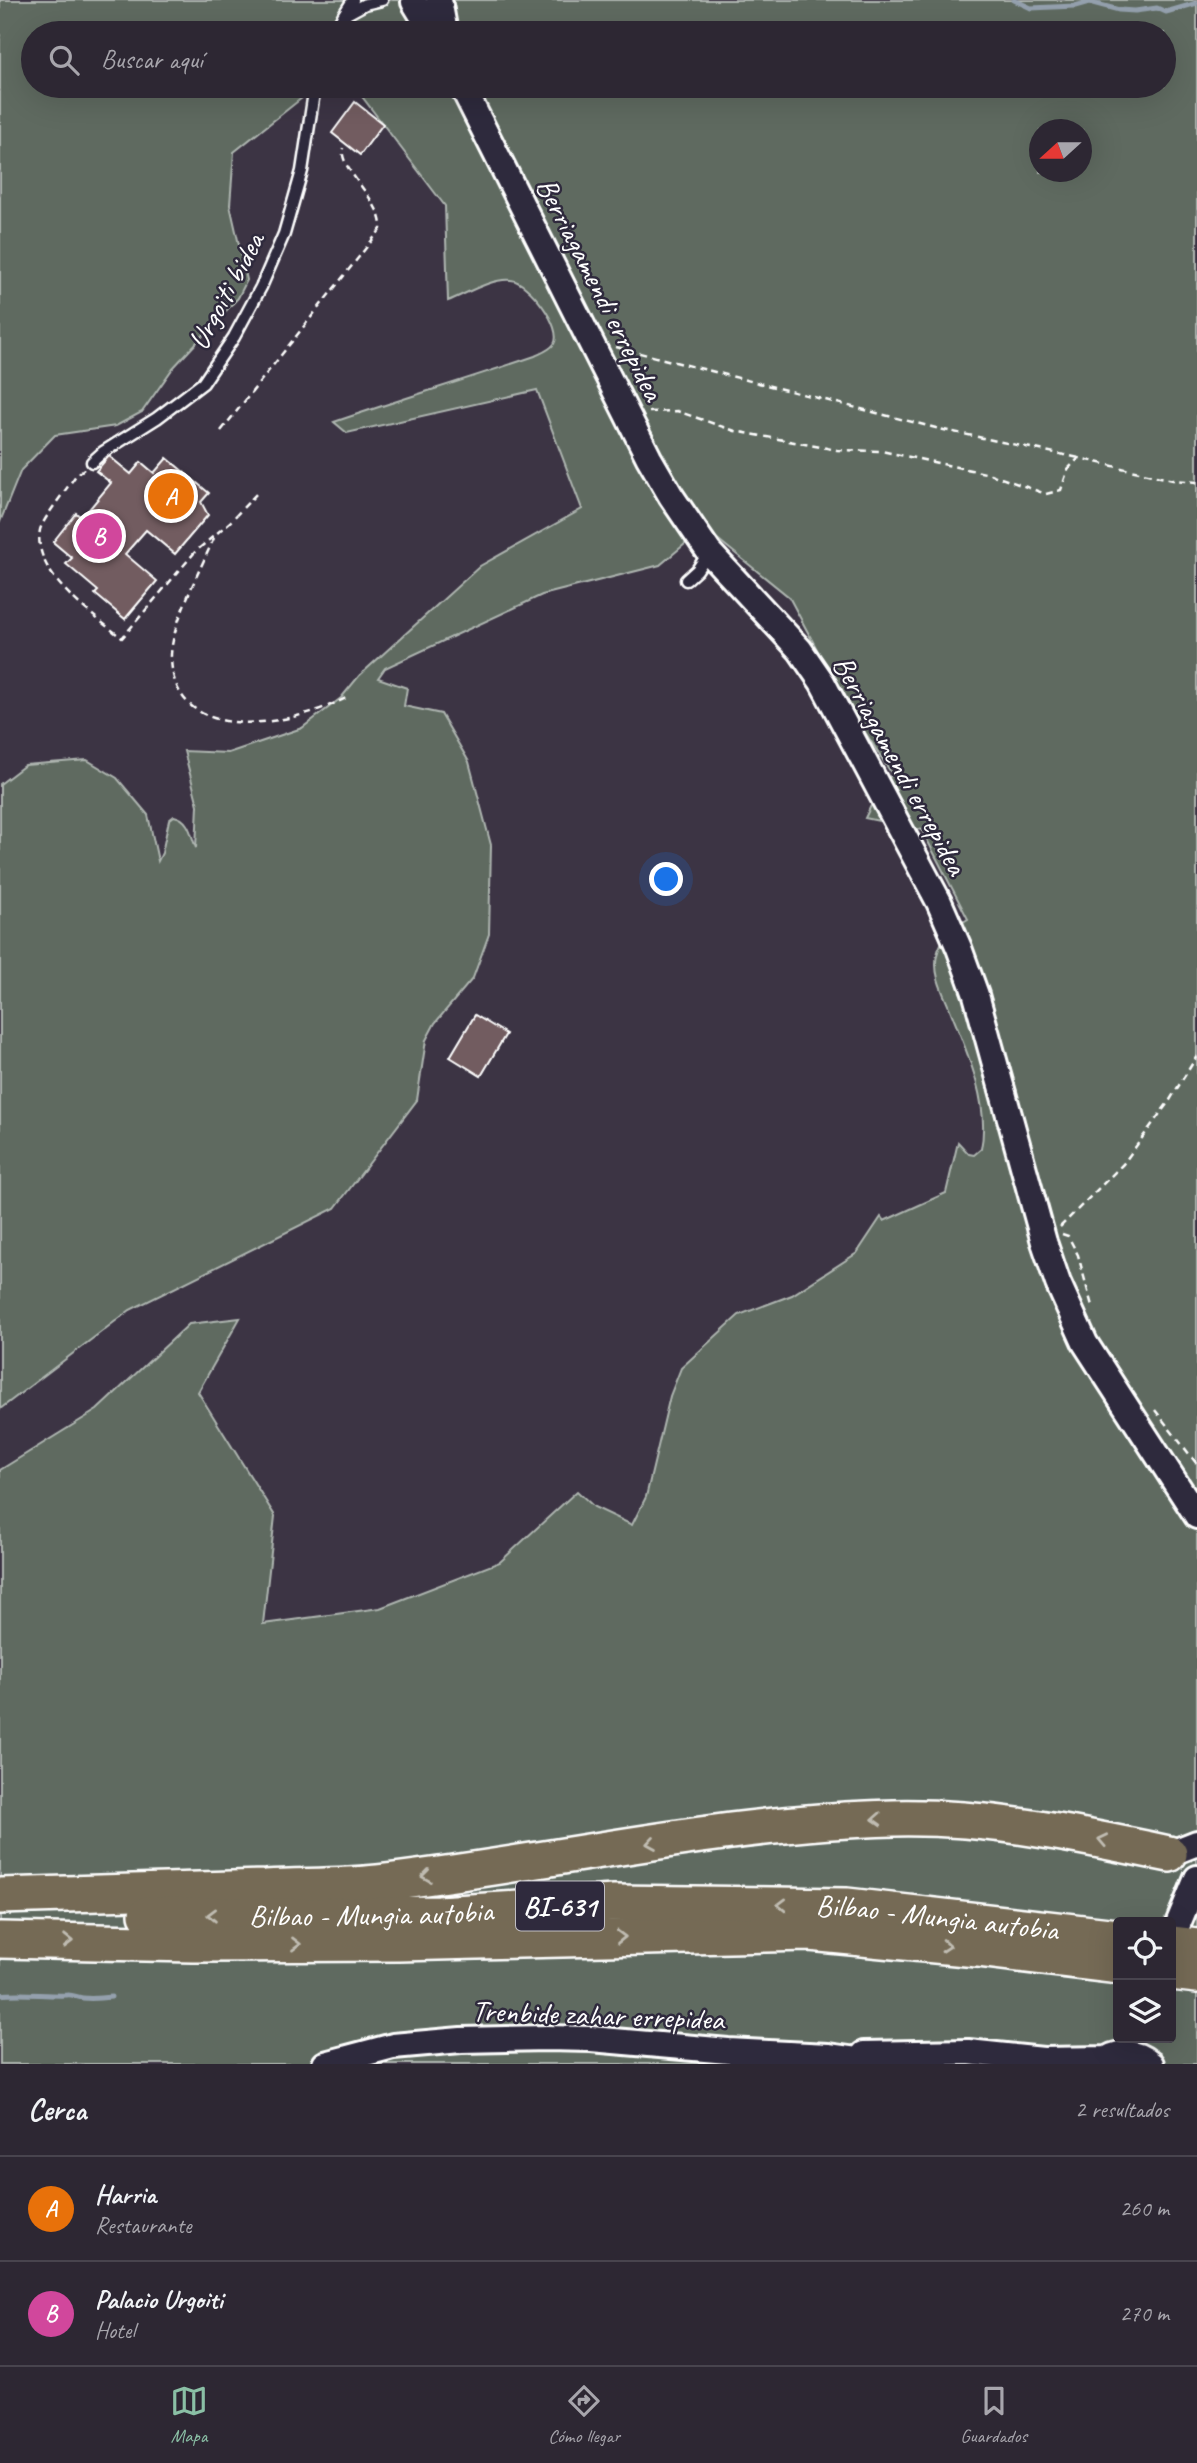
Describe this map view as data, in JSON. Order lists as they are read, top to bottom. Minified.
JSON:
{"streets":{"highway":["BI-631","Bilbao - Mungia autobia"],"street":["Berriagamendi errepidea","Trenbide zahar errepidea"],"lane":["Urgoiti bidea"]},"north":"left","page":{"search":"Buscar aquí","pins":["A","B"],"heading":["Cerca","2 resultados"],"list":[{"mark":"A","name":"Harria","note":"Restaurante","value":"260 m"},{"mark":"B","name":"Palacio Urgoiti","note":"Hotel","value":"270 m"}],"nav":["Mapa","Cómo llegar","Guardados"]}}
